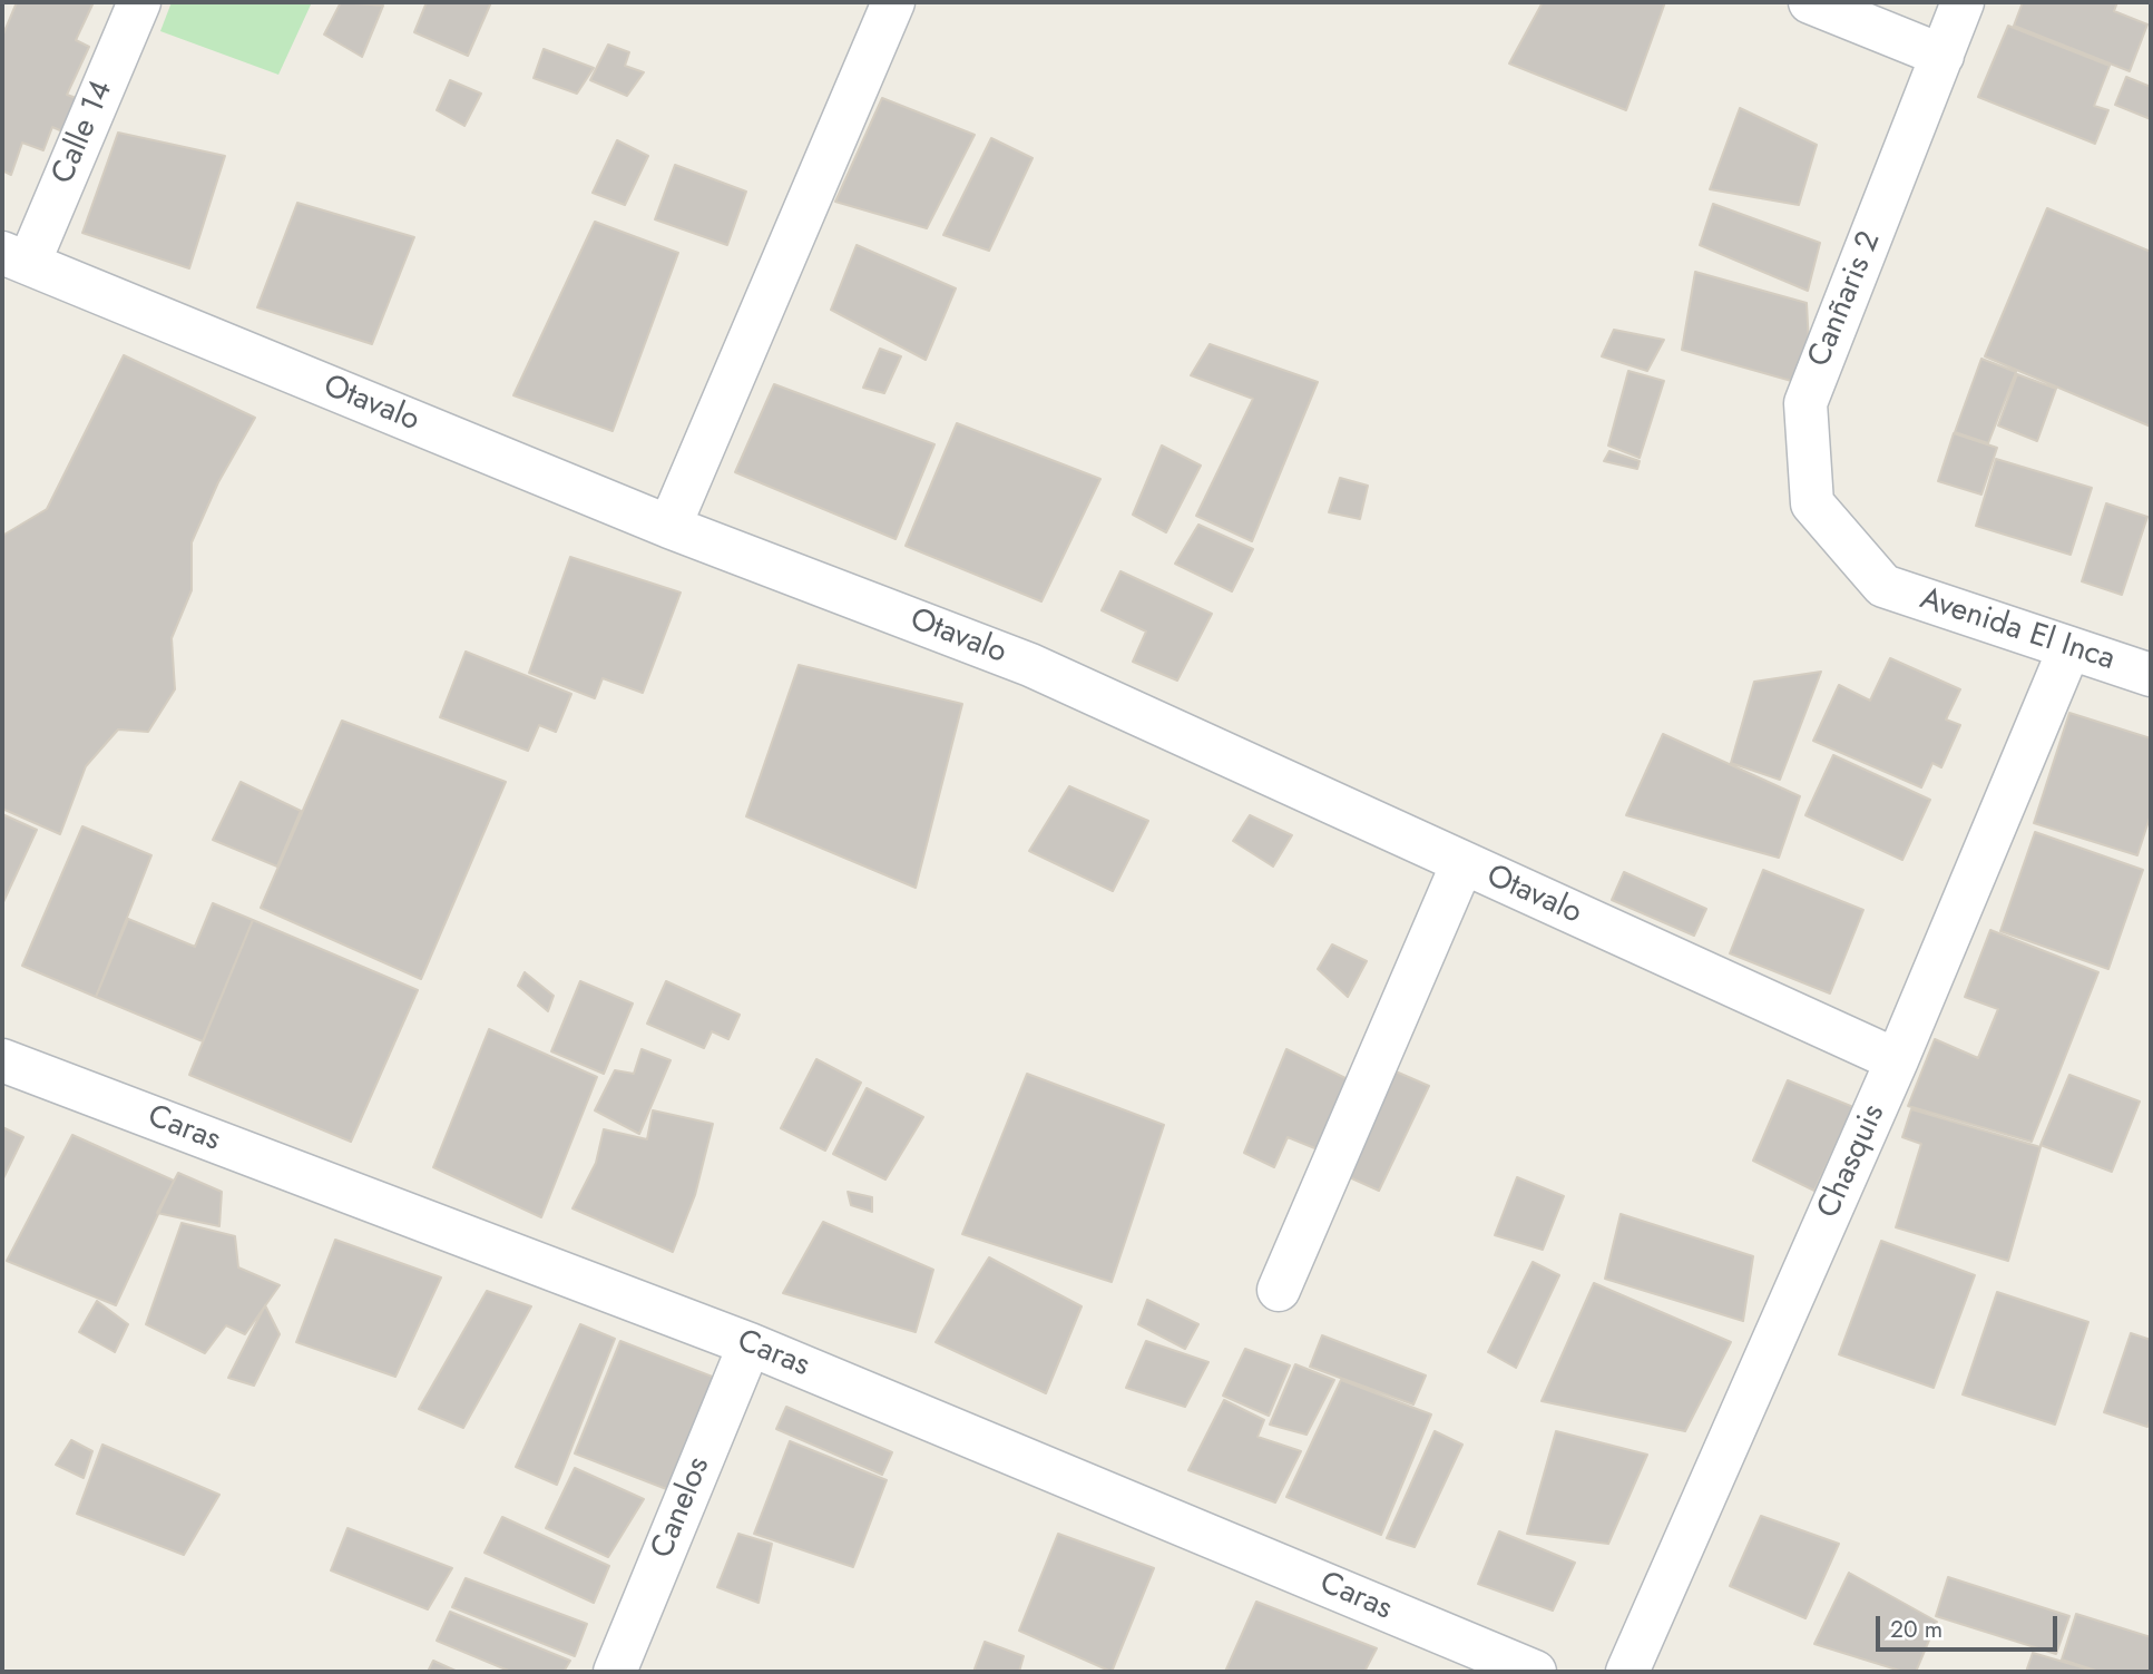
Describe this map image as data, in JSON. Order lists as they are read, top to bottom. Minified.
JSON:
{"streets":{"street":["Calle 14","Canñaris 2","Otavalo","Avenida El Inca","Caras","Chasquis","Canelos"]},"crossings":[["Calle 14","Otavalo"],["Canñaris 2","Avenida El Inca"],["Otavalo","Chasquis"],["Avenida El Inca","Chasquis"],["Caras","Canelos"]],"scale_bar":"20 m"}
